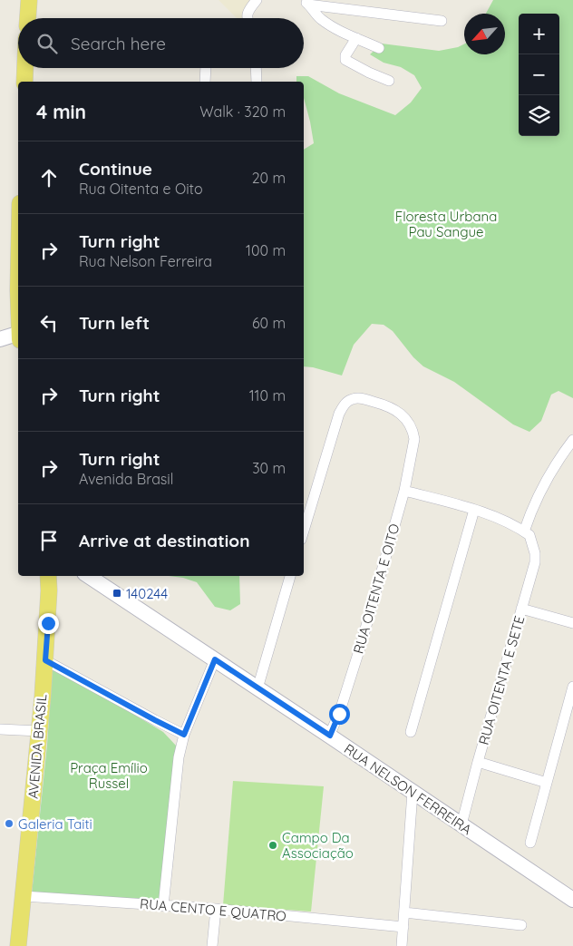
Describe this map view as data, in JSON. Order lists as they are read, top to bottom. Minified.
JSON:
{"streets":{"main road":["AVENIDA BRASIL","RUA NELSON FERREIRA"],"street":["RUA OITENTA E OITO","RUA OITENTA E SETE","RUA CENTO E QUATRO"]},"crossings":[["RUA OITENTA E OITO","RUA NELSON FERREIRA"],["RUA OITENTA E SETE","RUA NELSON FERREIRA"],["AVENIDA BRASIL","RUA CENTO E QUATRO"]],"parks":["Floresta Urbana Pau Sangue","Praça Emílio Russel"],"places":{"transit":["140244"],"other":["Galeria Taiti","Campo Da Associação"]},"north":"bottom left","page":{"map_buttons":["+","−"],"search":"Search here","heading":["4 min","Walk · 320 m"],"list":[["Continue","Rua Oitenta e Oito","20 m"],["Turn right","Rua Nelson Ferreira","100 m"],["Turn left","60 m"],["Turn right","110 m"],["Turn right","Avenida Brasil","30 m"],"Arrive at destination"]}}
